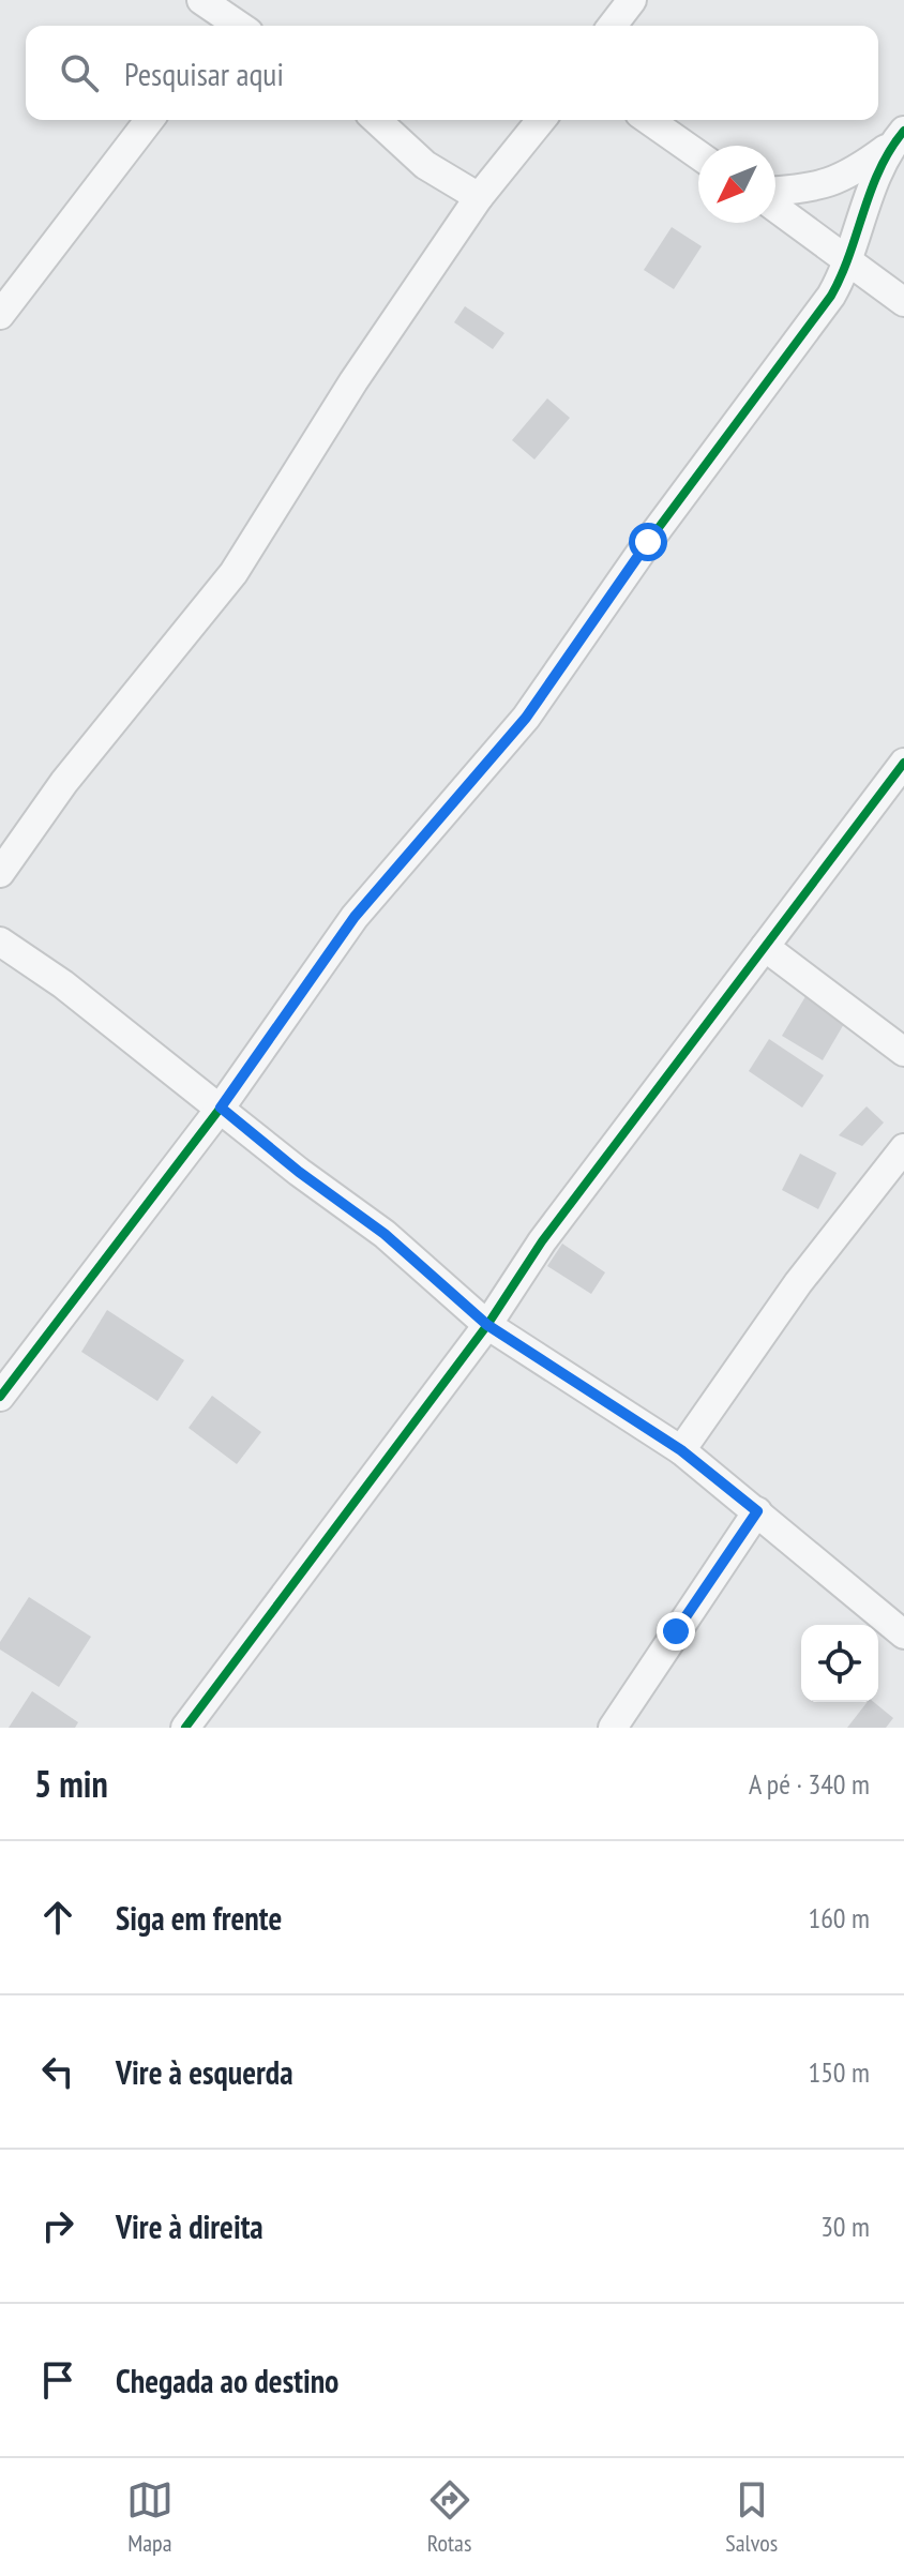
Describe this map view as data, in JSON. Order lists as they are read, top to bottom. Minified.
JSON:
{"north":"bottom left","page":{"search":"Pesquisar aqui","heading":["5 min","A pé · 340 m"],"list":[["Siga em frente","160 m"],["Vire à esquerda","150 m"],["Vire à direita","30 m"],"Chegada ao destino"],"nav":["Mapa","Rotas","Salvos"]}}
